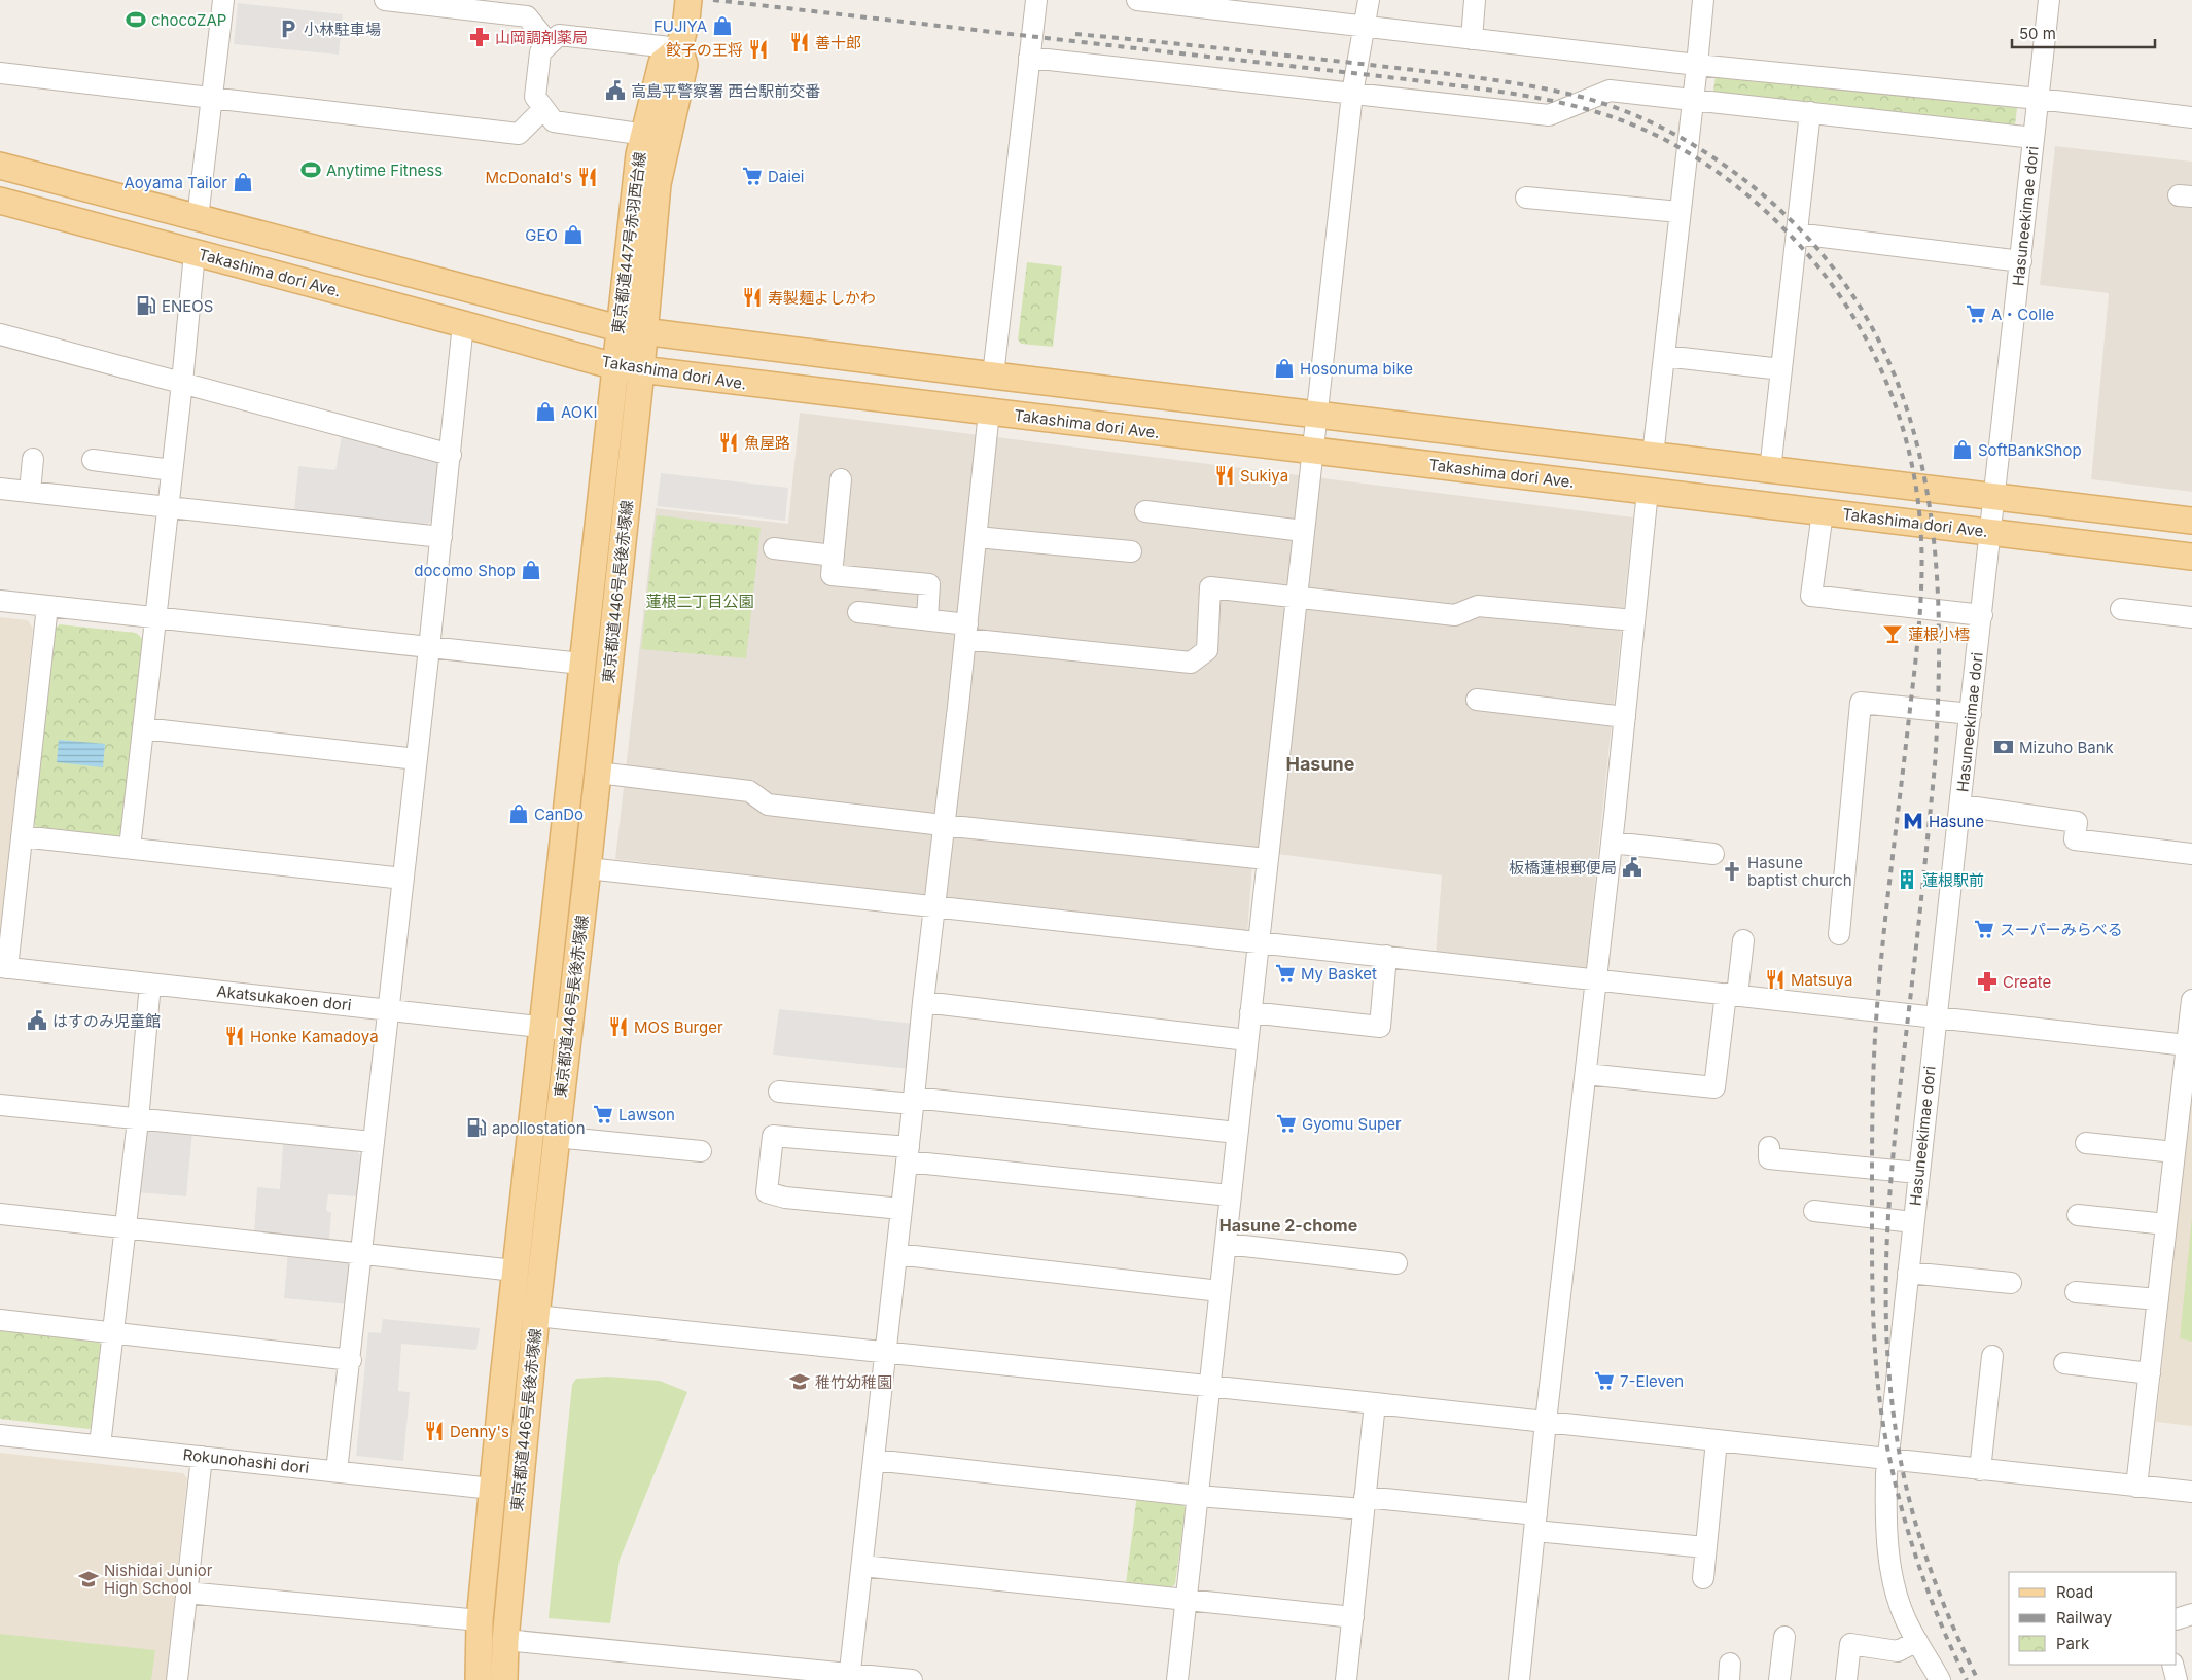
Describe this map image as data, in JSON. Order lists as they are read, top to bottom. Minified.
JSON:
{"streets":{"main road":["東京都道447号赤羽西台線","Takashima dori Ave.","東京都道446号長後赤塚線"],"street":["Hasuneekimae dori","Akatsukakoen dori","Rokunohashi dori"]},"crossings":[["Hasuneekimae dori","Takashima dori Ave."],["東京都道447号赤羽西台線","Takashima dori Ave."],["東京都道447号赤羽西台線","東京都道446号長後赤塚線"],["Takashima dori Ave.","東京都道446号長後赤塚線"],["東京都道446号長後赤塚線","Akatsukakoen dori"],["東京都道446号長後赤塚線","Rokunohashi dori"]],"districts":["Hasune","Hasune 2-chome"],"parks":["蓮根二丁目公園"],"places":{"sports":["chocoZAP","Anytime Fitness"],"shop":["FUJIYA","Aoyama Tailor","GEO","Hosonuma bike","AOKI","SoftBankShop","docomo Shop","CanDo"],"parking":["小林駐車場"],"pharmacy":["山岡調剤薬局","Create"],"restaurant":["善十郎","餃子の王将","McDonald's","寿製麺よしかわ","魚屋路","Sukiya","Matsuya","MOS Burger","Honke Kamadoya","Denny's"],"public building":["高島平警察署 西台駅前交番","板橋蓮根郵便局","はすのみ児童館"],"supermarket":["Daiei","A・Colle","スーパーみらべる","My Basket","Lawson","Gyomu Super","7-Eleven"],"fuel station":["ENEOS","apollostation"],"bar":["蓮根小樰"],"bank":["Mizuho Bank"],"metro station":["Hasune"],"church":["Hasune baptist church"],"building":["蓮根駅前"],"school or university":["稚竹幼稚園","Nishidai Junior High School"]},"legend":["Road","Railway","Park"],"scale_bar":"50 m"}
